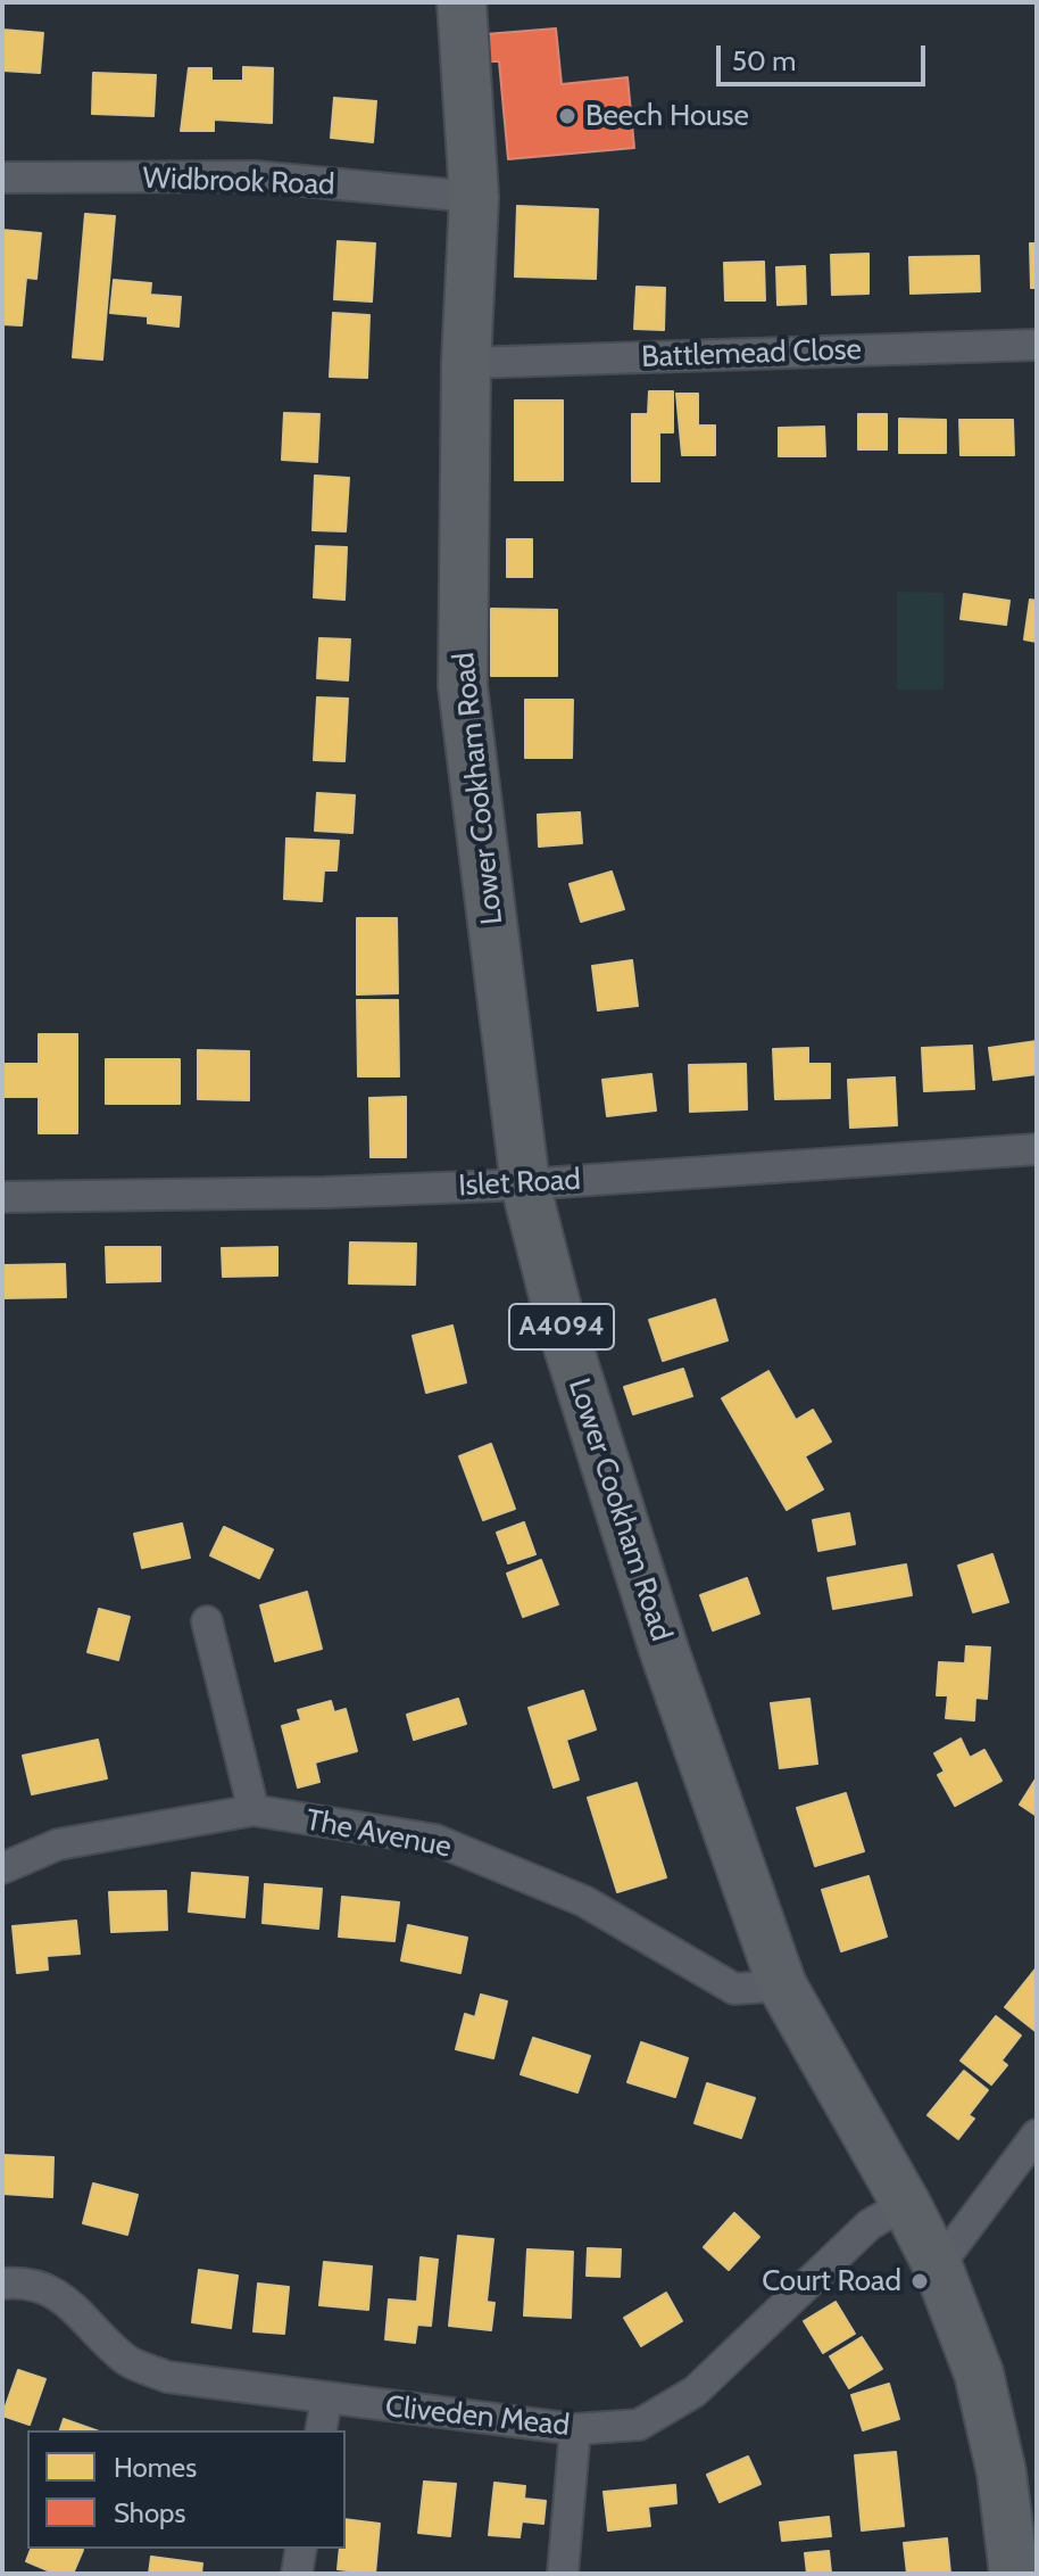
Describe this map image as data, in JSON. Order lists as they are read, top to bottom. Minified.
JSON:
{"streets":{"main road":["Lower Cookham Road","A4094"],"street":["Widbrook Road","Battlemead Close","Islet Road","The Avenue","Cliveden Mead"]},"crossings":[["Widbrook Road","Lower Cookham Road"],["Battlemead Close","Lower Cookham Road"],["Lower Cookham Road","Islet Road"],["Lower Cookham Road","The Avenue"],["Lower Cookham Road","Cliveden Mead"]],"places":["Beech House","Court Road"],"legend":["Homes","Shops"],"scale_bar":"50 m"}
